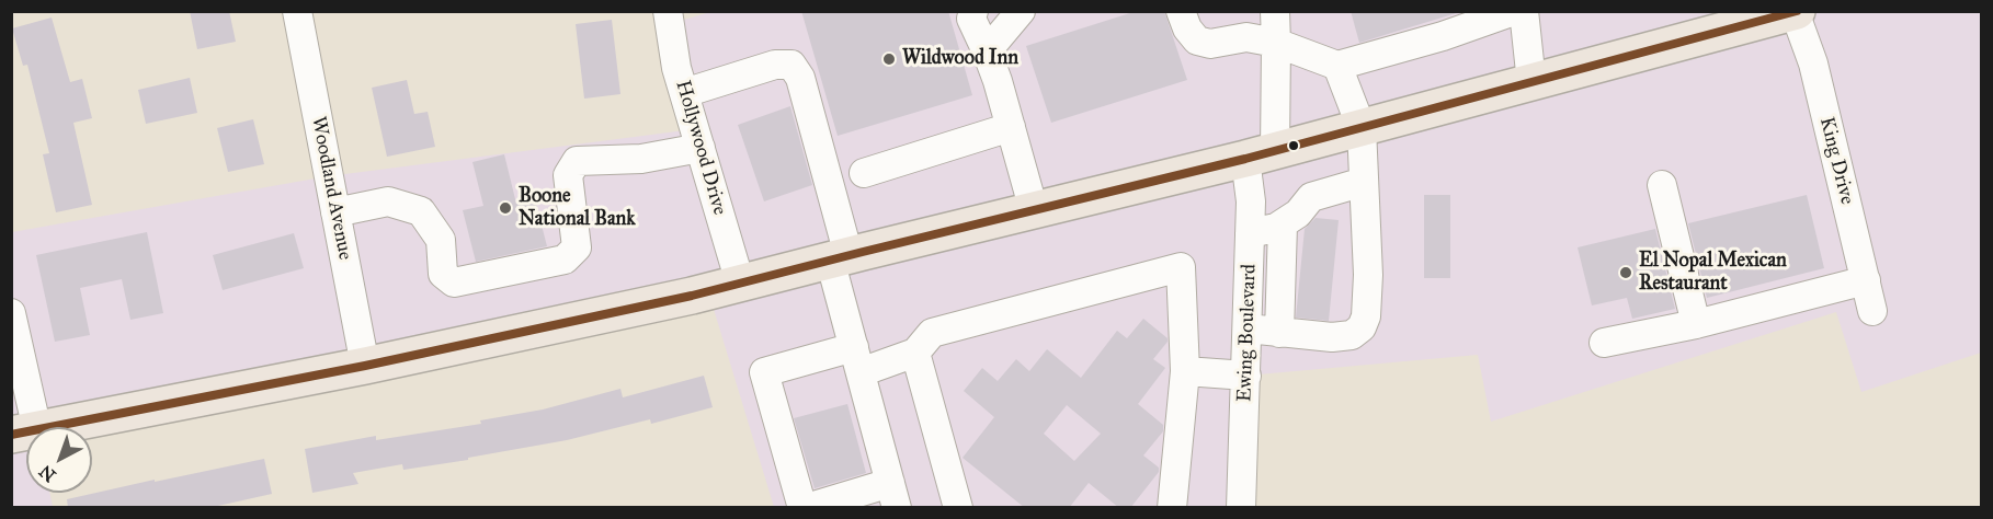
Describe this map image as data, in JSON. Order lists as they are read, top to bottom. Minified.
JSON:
{"streets":{"street":["Hollywood Drive","King Drive","Woodland Avenue","Ewing Boulevard"]},"places":["Wildwood Inn","Boone National Bank","El Nopal Mexican Restaurant"],"north":"bottom left"}
